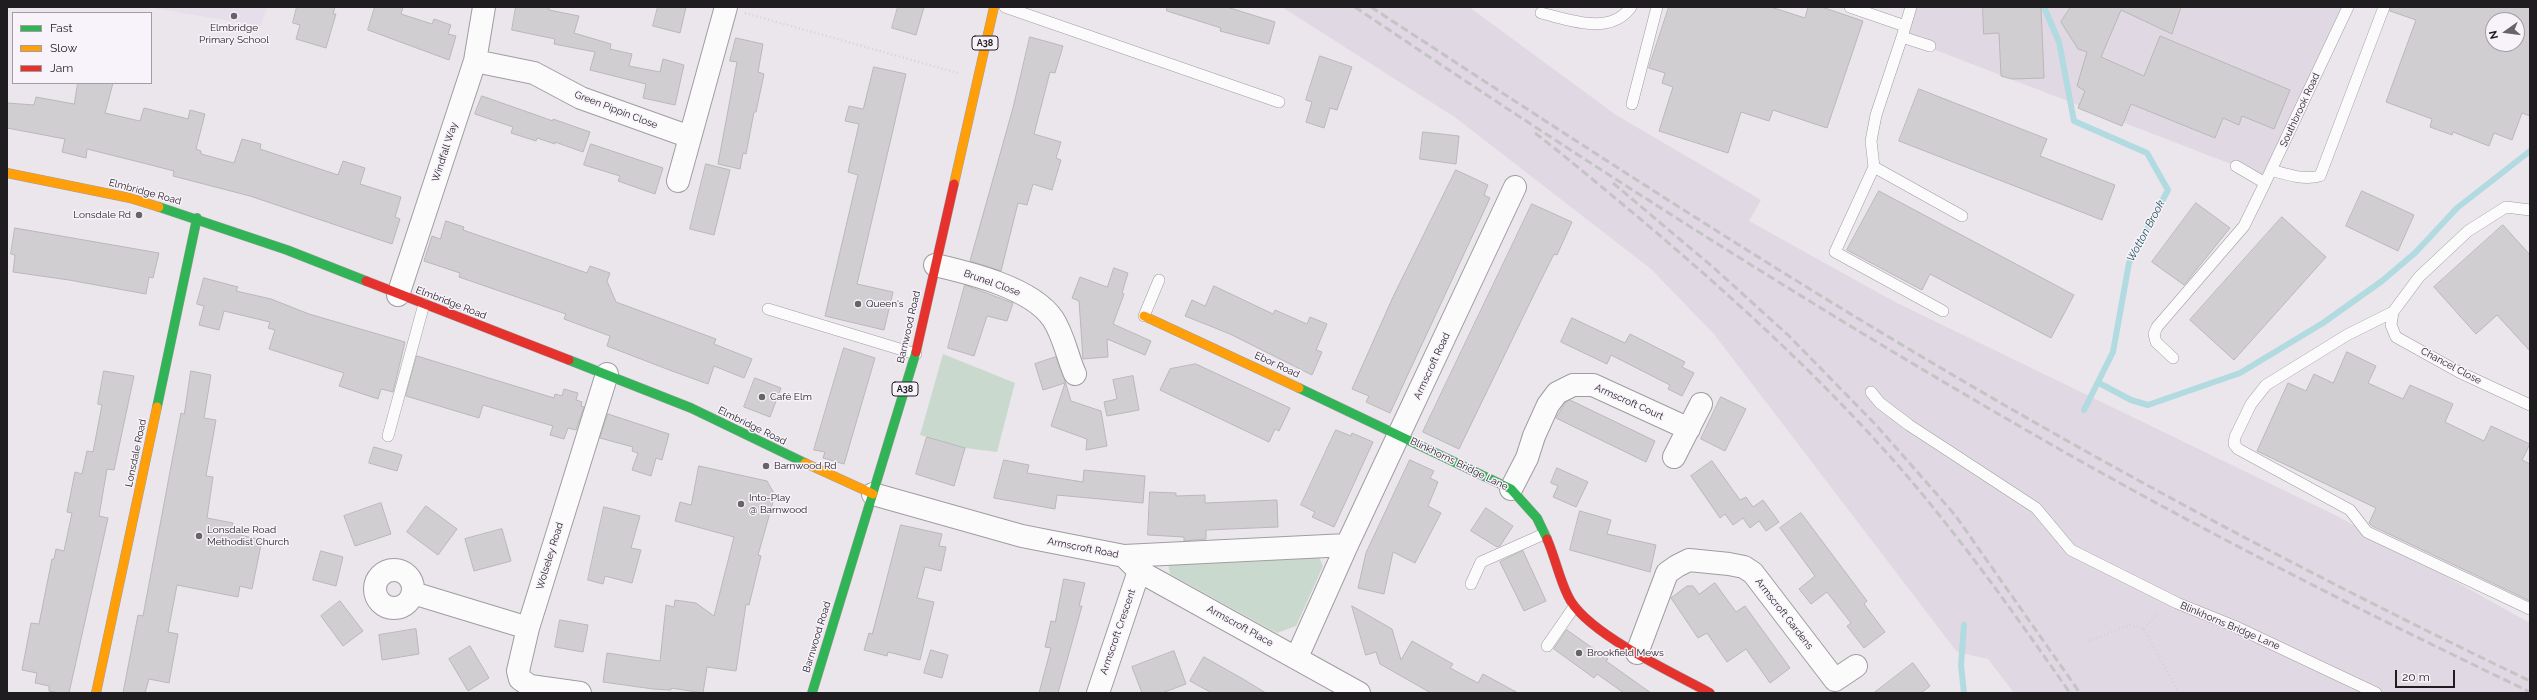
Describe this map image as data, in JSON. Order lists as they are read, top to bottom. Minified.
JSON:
{"streets":{"street":["A38","Green Pippin Close","Windfall Way","Elmbridge Road","Brunel Close","Barnwood Road","Ebor Road","Armscroft Road","Armscroft Court","Lonsdale Road","Blinkhorns Bridge Lane","Wolseley Road","Armscroft Gardens","Armscroft Place","Armscroft Crescent"],"lane":["Southbrook Road","Chancel Close"]},"crossings":[["Green Pippin Close","Windfall Way"],["Windfall Way","Elmbridge Road"],["Elmbridge Road","Barnwood Road"],["Elmbridge Road","Armscroft Road"],["Elmbridge Road","Lonsdale Road"],["Elmbridge Road","Wolseley Road"],["Brunel Close","Barnwood Road"],["Barnwood Road","Armscroft Road"],["Ebor Road","Armscroft Road"],["Ebor Road","Blinkhorns Bridge Lane"],["Armscroft Road","Blinkhorns Bridge Lane"],["Armscroft Road","Armscroft Place"],["Armscroft Road","Armscroft Crescent"],["Armscroft Court","Blinkhorns Bridge Lane"],["Blinkhorns Bridge Lane","Armscroft Gardens"],["Armscroft Place","Armscroft Crescent"]],"water":["Wotton Brook"],"places":["Elmbridge Primary School","Lonsdale Rd","Queen's","Café Elm","Barnwood Rd","Into-Play @ Barnwood","Lonsdale Road Methodist Church","Brookfield Mews"],"legend":["Fast","Slow","Jam"],"scale_bar":"20 m","north":"left"}
